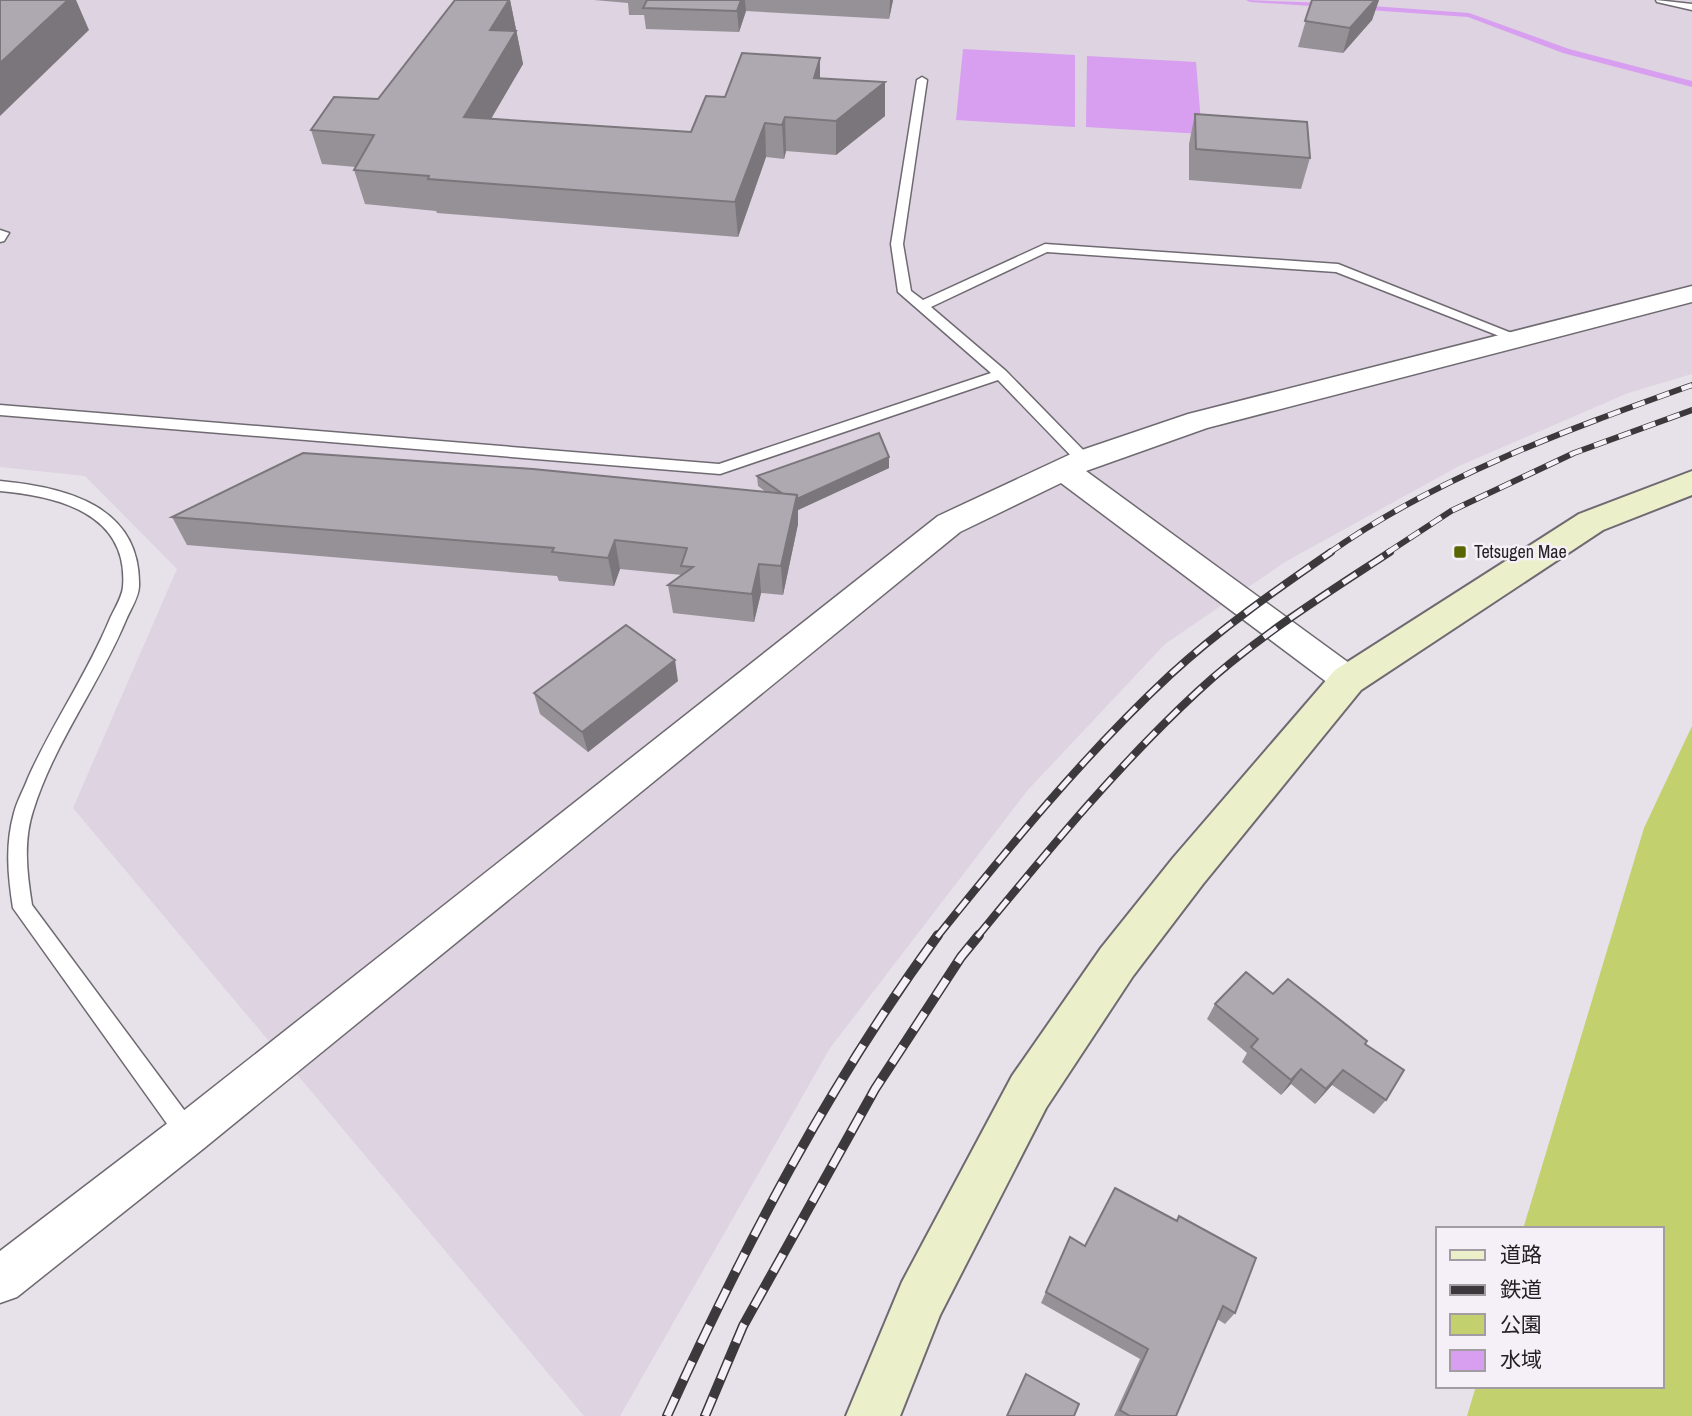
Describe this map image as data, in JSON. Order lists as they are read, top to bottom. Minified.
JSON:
{"places":{"transit":["Tetsugen Mae"]},"legend":["道路","鉄道","公園","水域"]}
